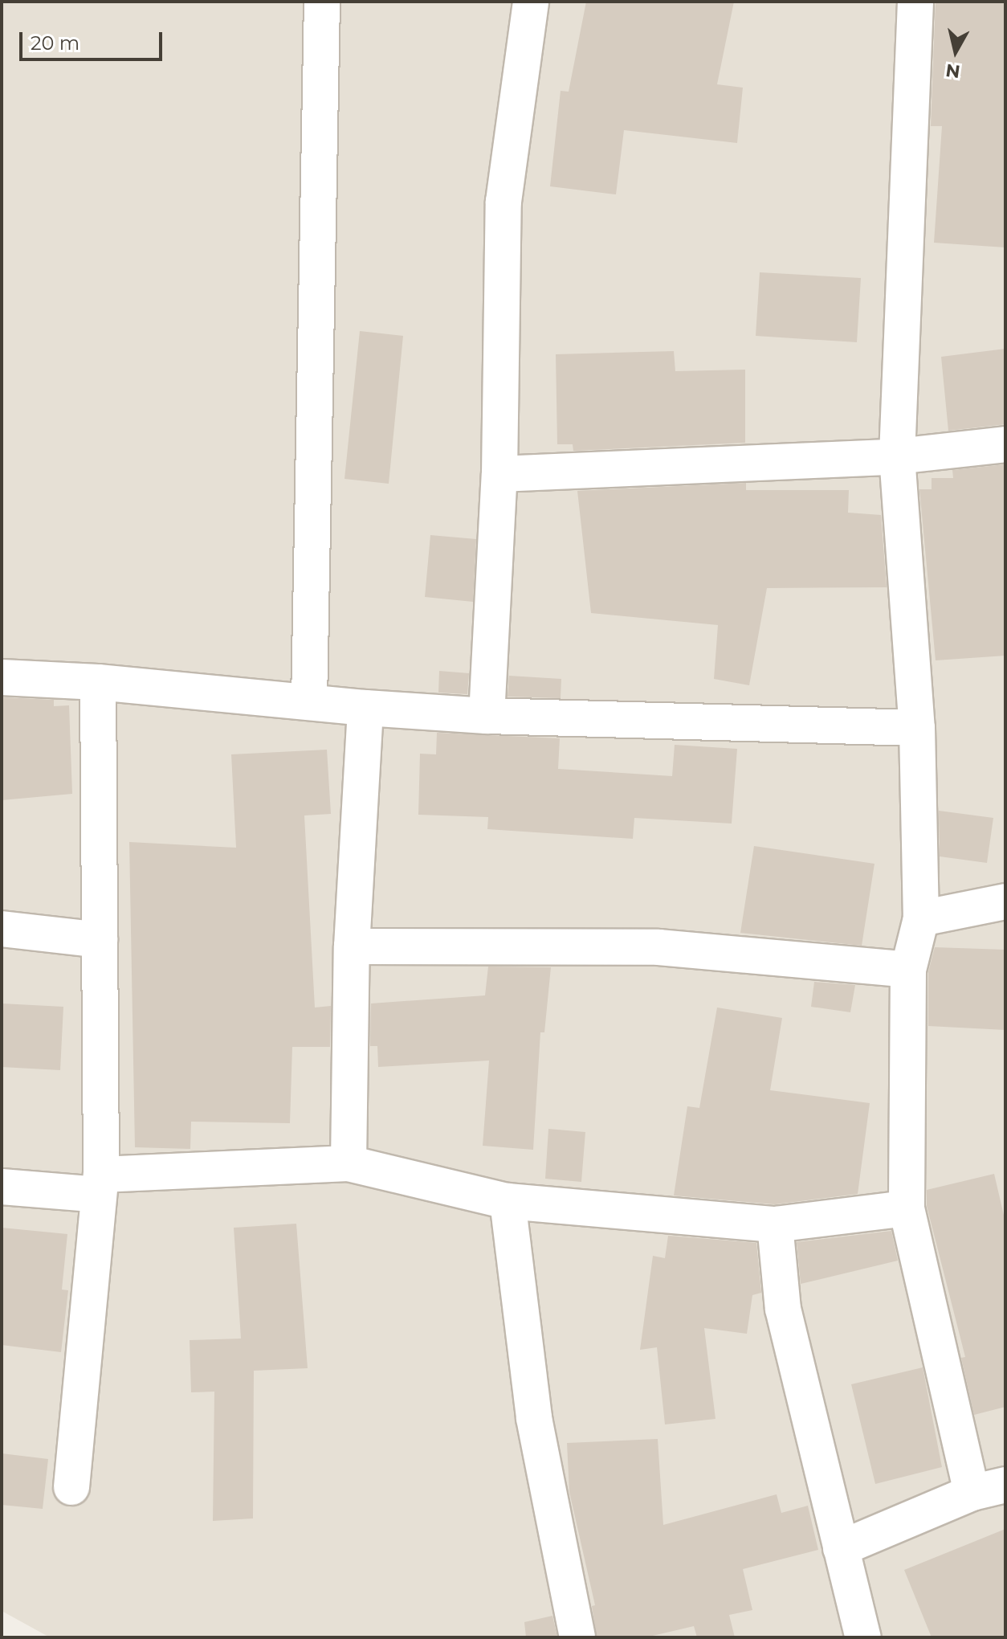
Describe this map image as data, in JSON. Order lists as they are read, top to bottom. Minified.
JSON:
{"scale_bar":"20 m","north":"bottom"}
